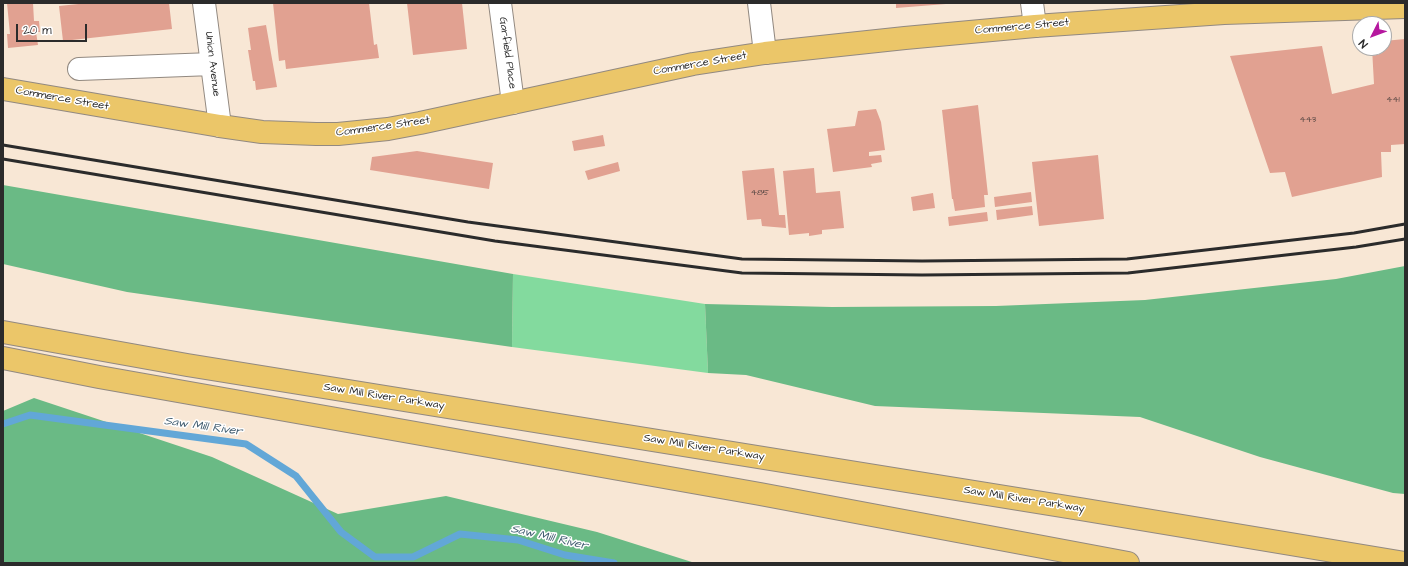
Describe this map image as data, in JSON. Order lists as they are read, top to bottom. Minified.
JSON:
{"streets":{"main road":["Commerce Street","Saw Mill River Parkway"],"street":["Garfield Place","Union Avenue"]},"crossings":[["Commerce Street","Garfield Place"],["Commerce Street","Union Avenue"]],"water":["Saw Mill River"],"house_numbers":["441","443","485"],"scale_bar":"20 m","north":"bottom left"}
